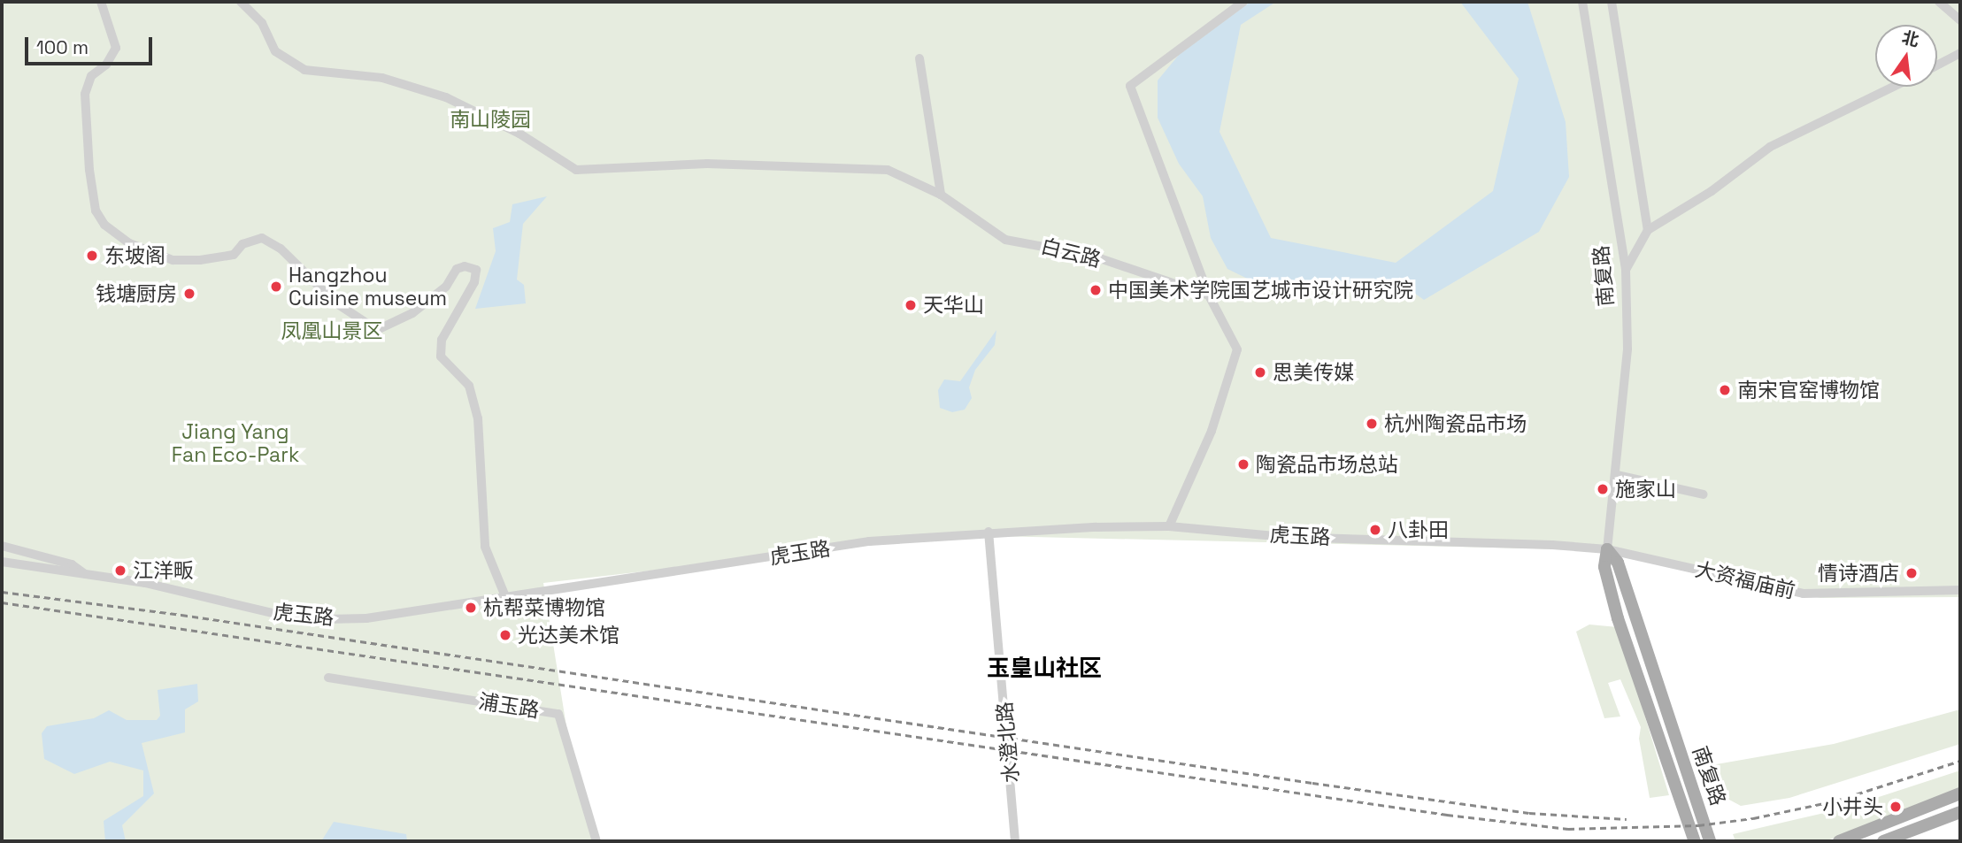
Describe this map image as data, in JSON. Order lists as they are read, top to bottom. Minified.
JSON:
{"streets":{"main road":["南复路"],"street":["白云路","虎玉路","大资福庙前","浦玉路","水澄北路"]},"crossings":[["南复路","虎玉路"],["南复路","大资福庙前"],["虎玉路","大资福庙前"],["虎玉路","水澄北路"]],"districts":["玉皇山社区"],"parks":["南山陵园","凤凰山景区","Jiang Yang Fan Eco-Park"],"places":["东坡阁","Hangzhou Cuisine museum","中国美术学院国艺城市设计研究院","钱塘厨房","天华山","思美传媒","南宋官窑博物馆","杭州陶瓷品市场","陶瓷品市场总站","施家山","八卦田","江洋畈","情诗酒店","杭帮菜博物馆","光达美术馆","小井头"],"scale_bar":"100 m","north":"top"}
